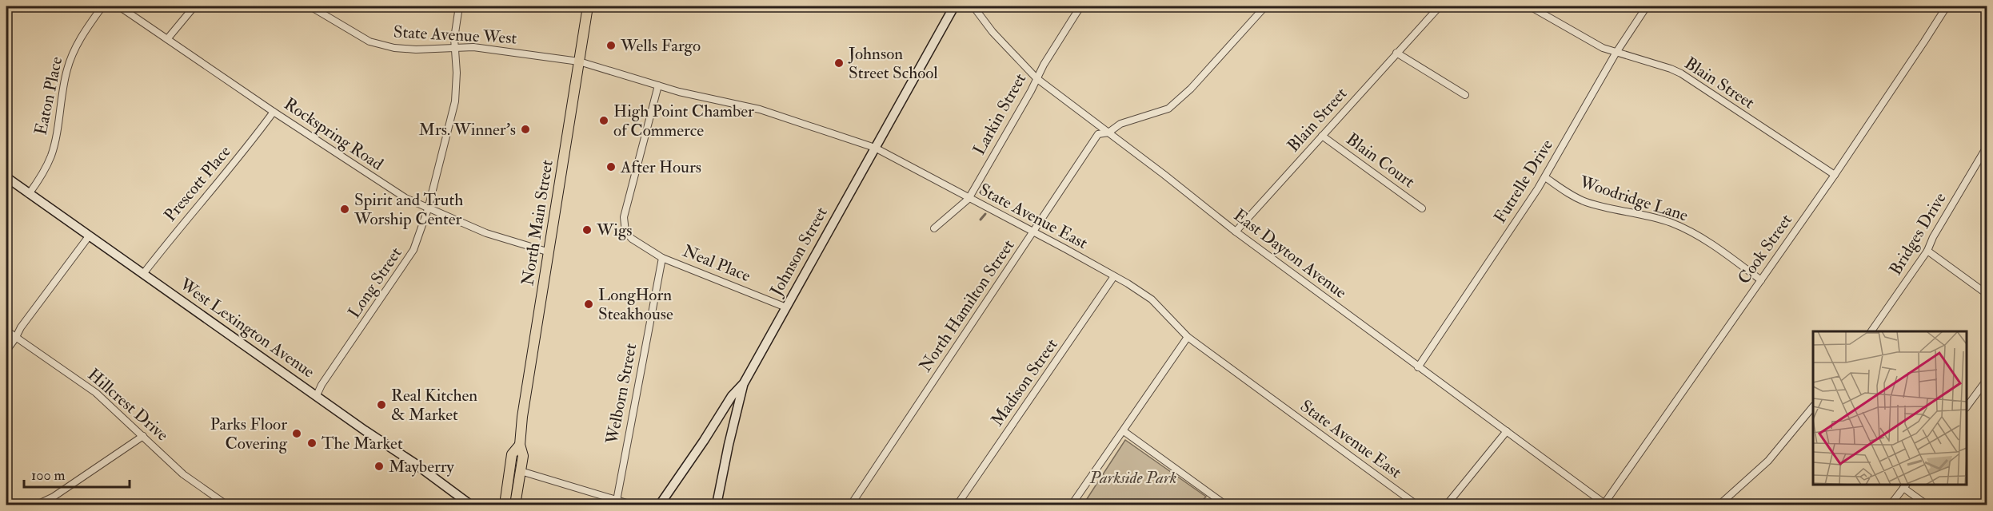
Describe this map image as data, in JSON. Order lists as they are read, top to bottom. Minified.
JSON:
{"streets":{"main road":["North Main Street"],"street":["State Avenue West","Blain Street","Eaton Place","Larkin Street","Rockspring Road","Blain Court","Futrelle Drive","Prescott Place","Woodridge Lane","State Avenue East","Bridges Drive","Cook Street","Johnson Street","East Dayton Avenue","Neal Place","Long Street","North Hamilton Street","West Lexington Avenue","Madison Street","Welborn Street","Hillcrest Drive"]},"crossings":[["State Avenue West","State Avenue East"],["State Avenue West","North Main Street"],["State Avenue West","Long Street"],["Blain Street","Blain Court"],["Blain Street","Futrelle Drive"],["Blain Street","Cook Street"],["Blain Street","East Dayton Avenue"],["Eaton Place","West Lexington Avenue"],["Larkin Street","State Avenue East"],["Larkin Street","East Dayton Avenue"],["Rockspring Road","Prescott Place"],["Rockspring Road","North Main Street"],["Rockspring Road","Long Street"],["Futrelle Drive","Woodridge Lane"],["Futrelle Drive","East Dayton Avenue"],["Prescott Place","West Lexington Avenue"],["Woodridge Lane","Cook Street"],["State Avenue East","North Main Street"],["State Avenue East","Johnson Street"],["State Avenue East","North Hamilton Street"],["State Avenue East","Madison Street"],["Cook Street","East Dayton Avenue"],["Johnson Street","Neal Place"],["East Dayton Avenue","North Hamilton Street"],["Neal Place","Welborn Street"],["Long Street","West Lexington Avenue"]],"parks":["Parkside Park"],"places":["Wells Fargo","Johnson Street School","High Point Chamber of Commerce","Mrs. Winner's","After Hours","Spirit and Truth Worship Center","Wigs","LongHorn Steakhouse","Real Kitchen & Market","Parks Floor Covering","The Market","Mayberry"],"scale_bar":"100 m"}
